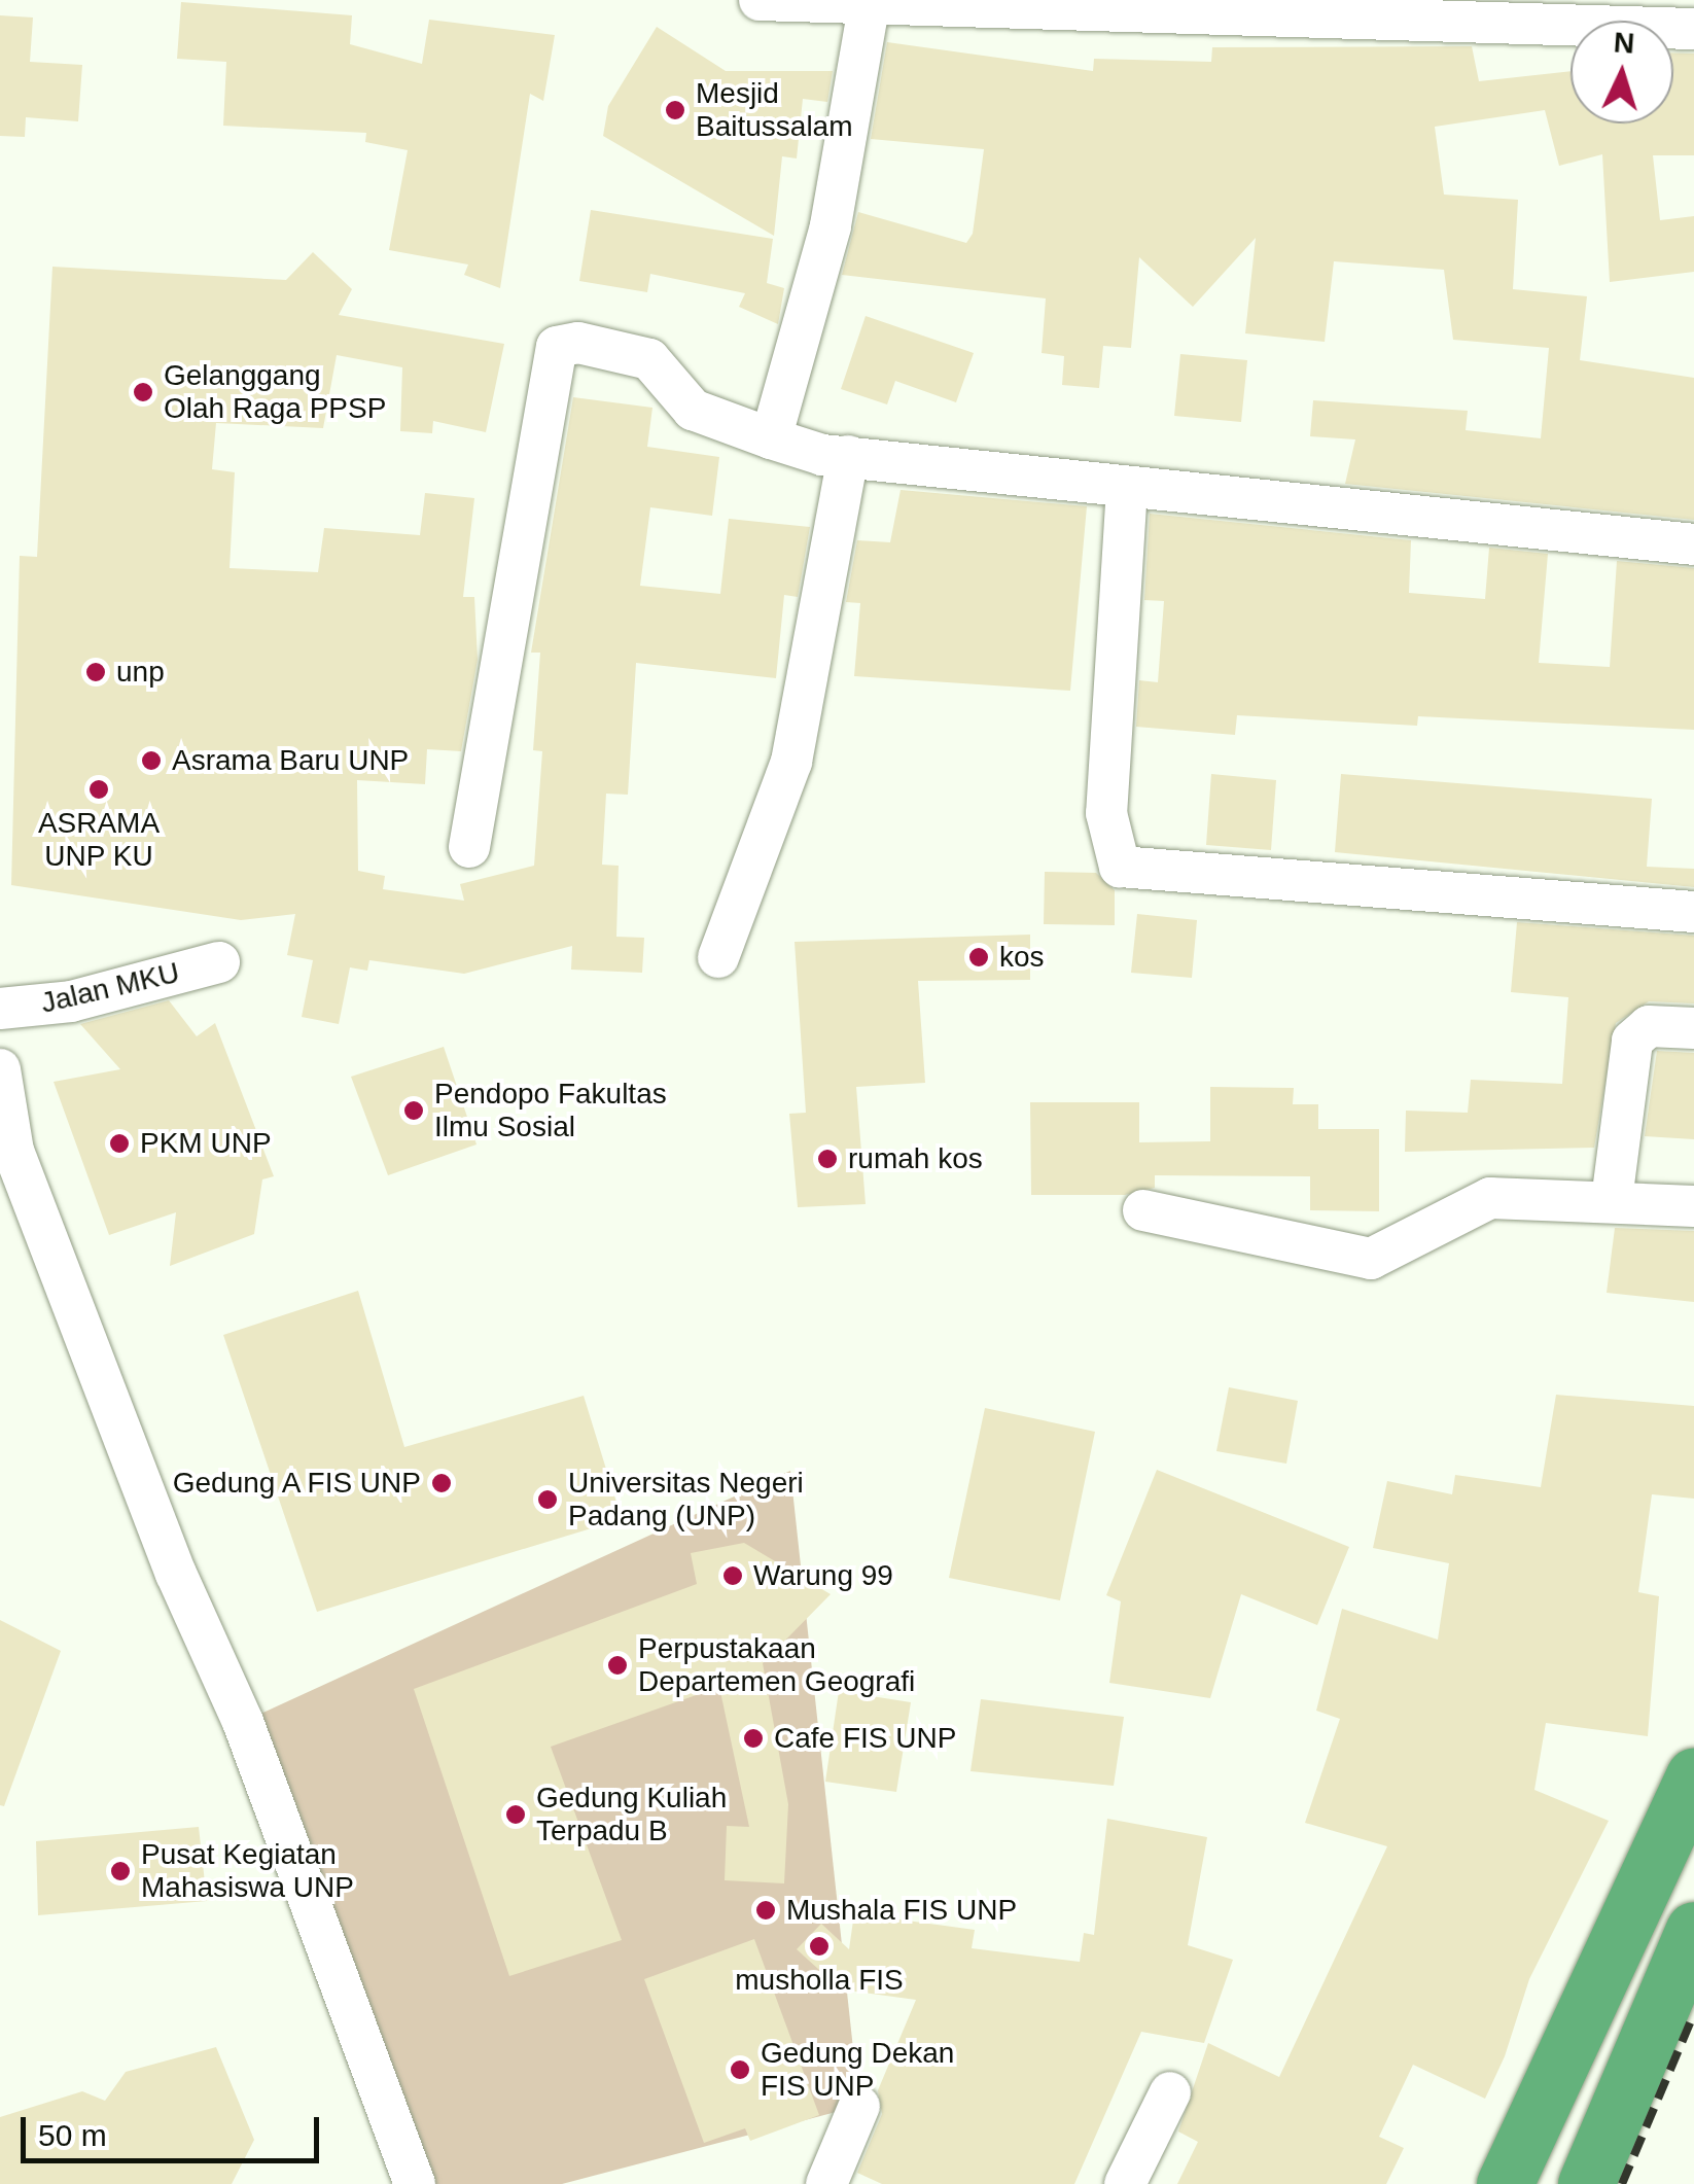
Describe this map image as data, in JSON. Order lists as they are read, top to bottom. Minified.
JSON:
{"streets":{"street":["Jalan MKU"]},"places":["Mesjid Baitussalam","Gelanggang Olah Raga PPSP","unp","Asrama Baru UNP","ASRAMA UNP KU","kos","Pendopo Fakultas Ilmu Sosial","PKM UNP","rumah kos","Gedung A FIS UNP","Universitas Negeri Padang (UNP)","Warung 99","Perpustakaan Departemen Geografi","Cafe FIS UNP","Gedung Kuliah Terpadu B","Pusat Kegiatan Mahasiswa UNP","Mushala FIS UNP","musholla FIS","Gedung Dekan FIS UNP"],"scale_bar":"50 m","north":"top"}
